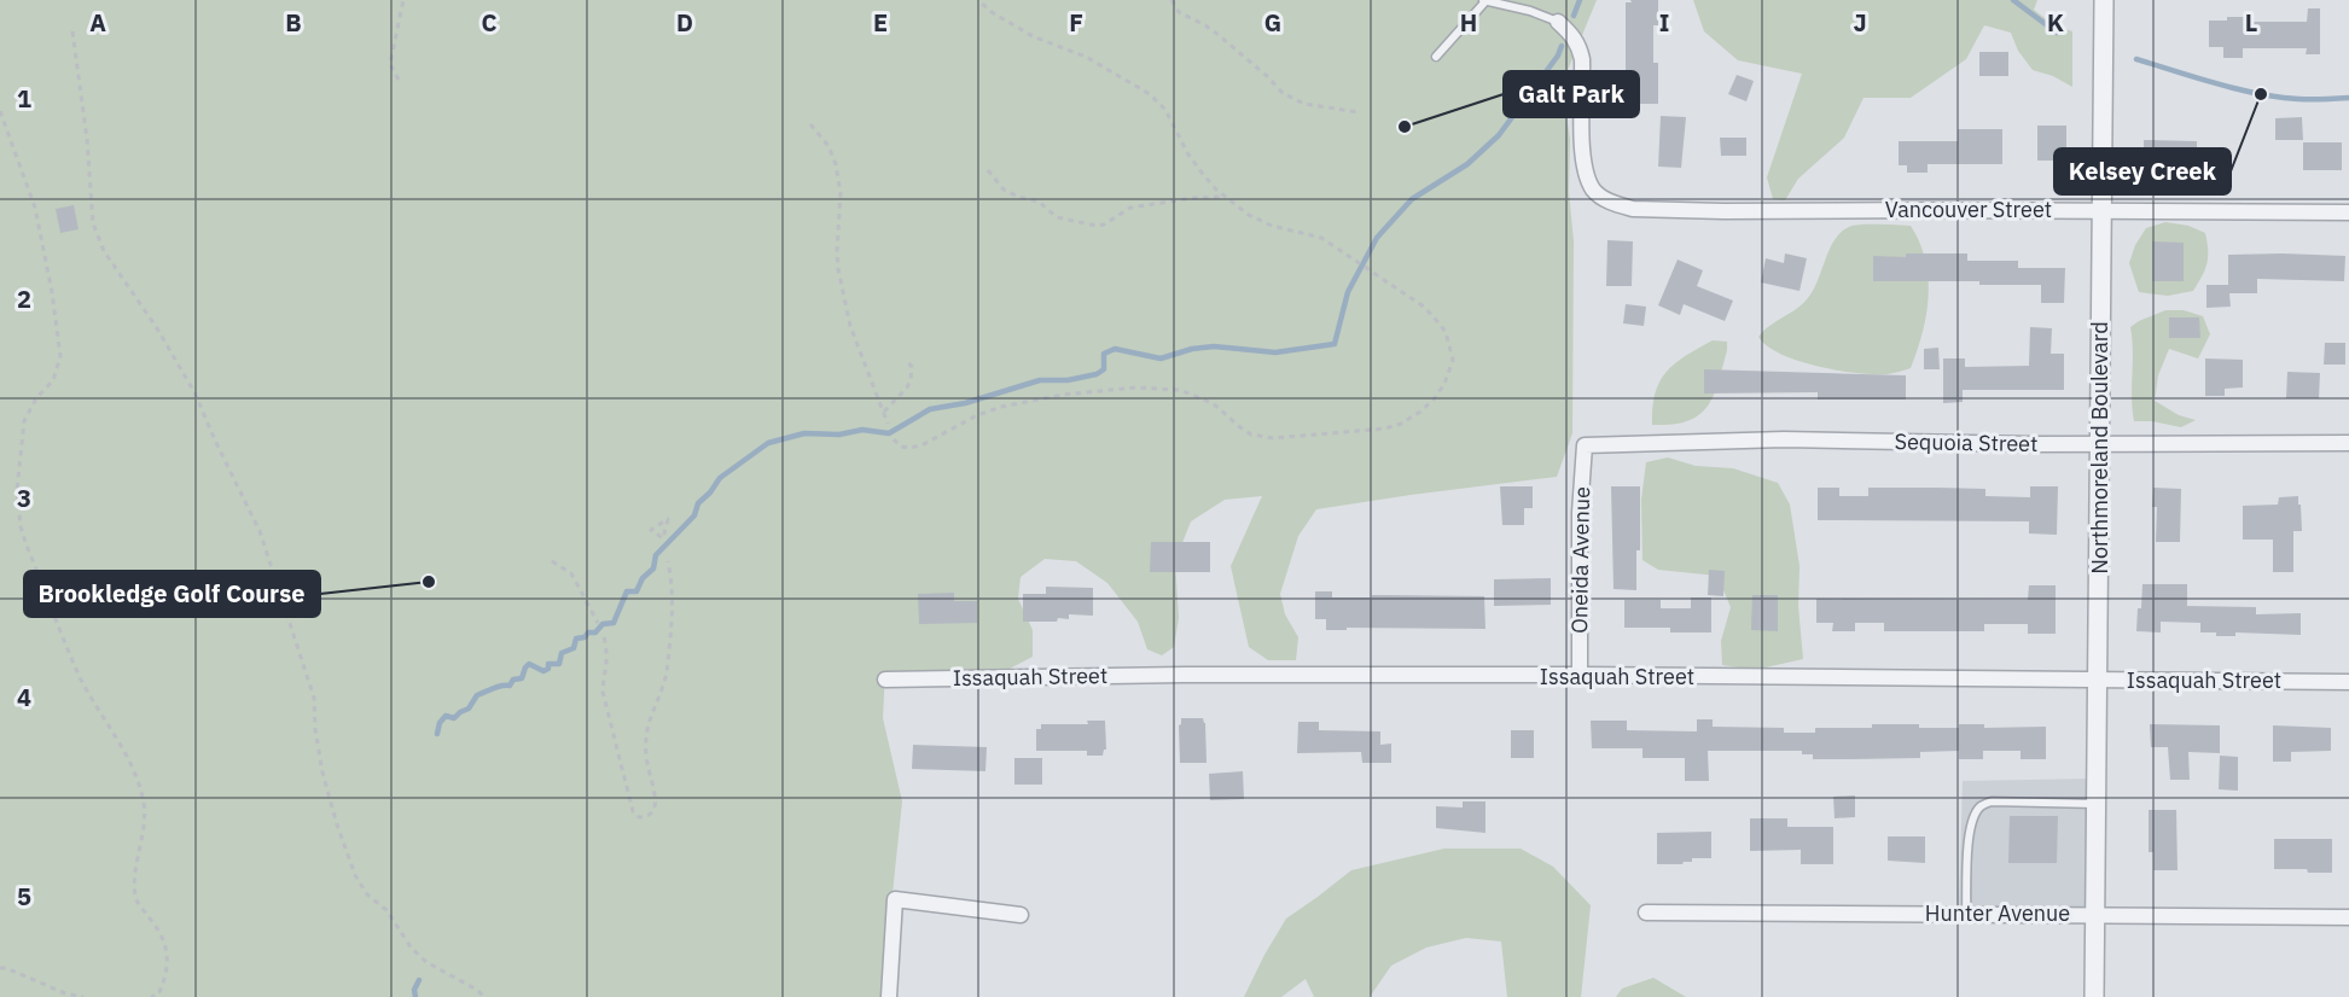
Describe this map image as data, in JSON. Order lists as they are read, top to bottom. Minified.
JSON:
{"streets":{"street":["Vancouver Street","Sequoia Street","Northmoreland Boulevard","Oneida Avenue","Issaquah Street","Hunter Avenue"]},"crossings":[["Vancouver Street","Northmoreland Boulevard"],["Sequoia Street","Northmoreland Boulevard"],["Sequoia Street","Oneida Avenue"],["Northmoreland Boulevard","Issaquah Street"],["Northmoreland Boulevard","Hunter Avenue"],["Oneida Avenue","Issaquah Street"]],"places":["Kelsey Creek","Galt Park","Brookledge Golf Course"],"grid":{"columns":["A","B","C","D","E","F","G","H","I","J","K","L"],"rows":["1","2","3","4","5"]}}
